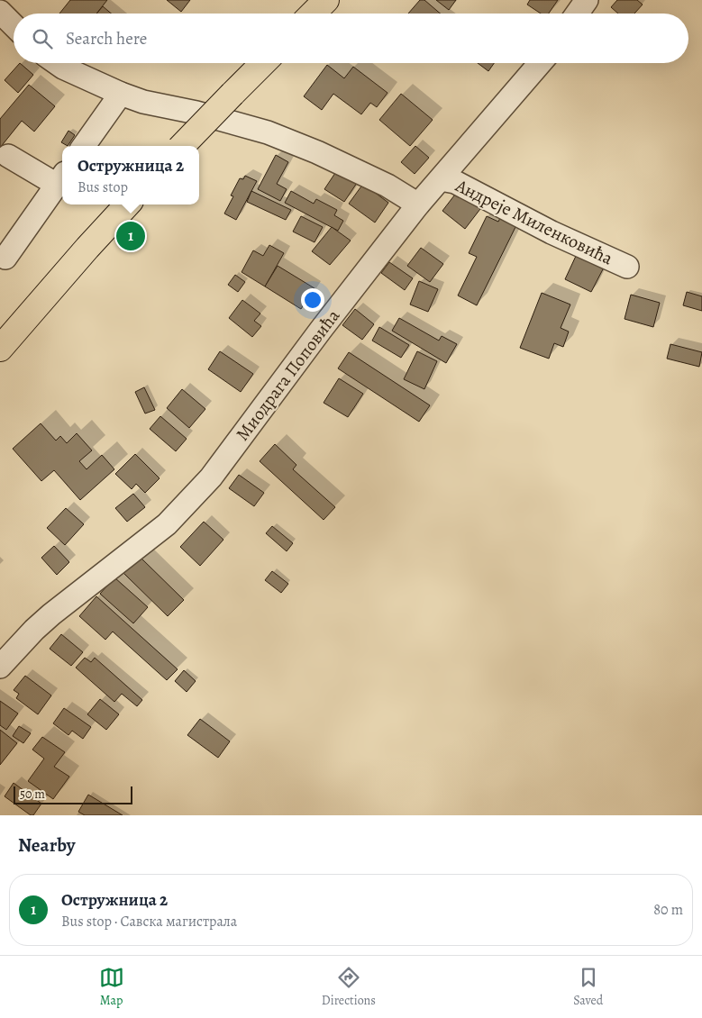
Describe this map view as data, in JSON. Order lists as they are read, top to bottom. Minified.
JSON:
{"streets":{"street":["Андреје Миленковића","Миодрага Поповића"]},"crossings":[["Андреје Миленковића","Миодрага Поповића"]],"scale_bar":"50 m","page":{"search":"Search here","popup":["Остружница 2","Bus stop"],"pins":"1","scale":"50 m","heading":"Nearby","list":[{"mark":"1","name":"Остружница 2","note":"Bus stop · Савска магистрала","value":"80 m"}],"nav":["Map","Directions","Saved"]}}
